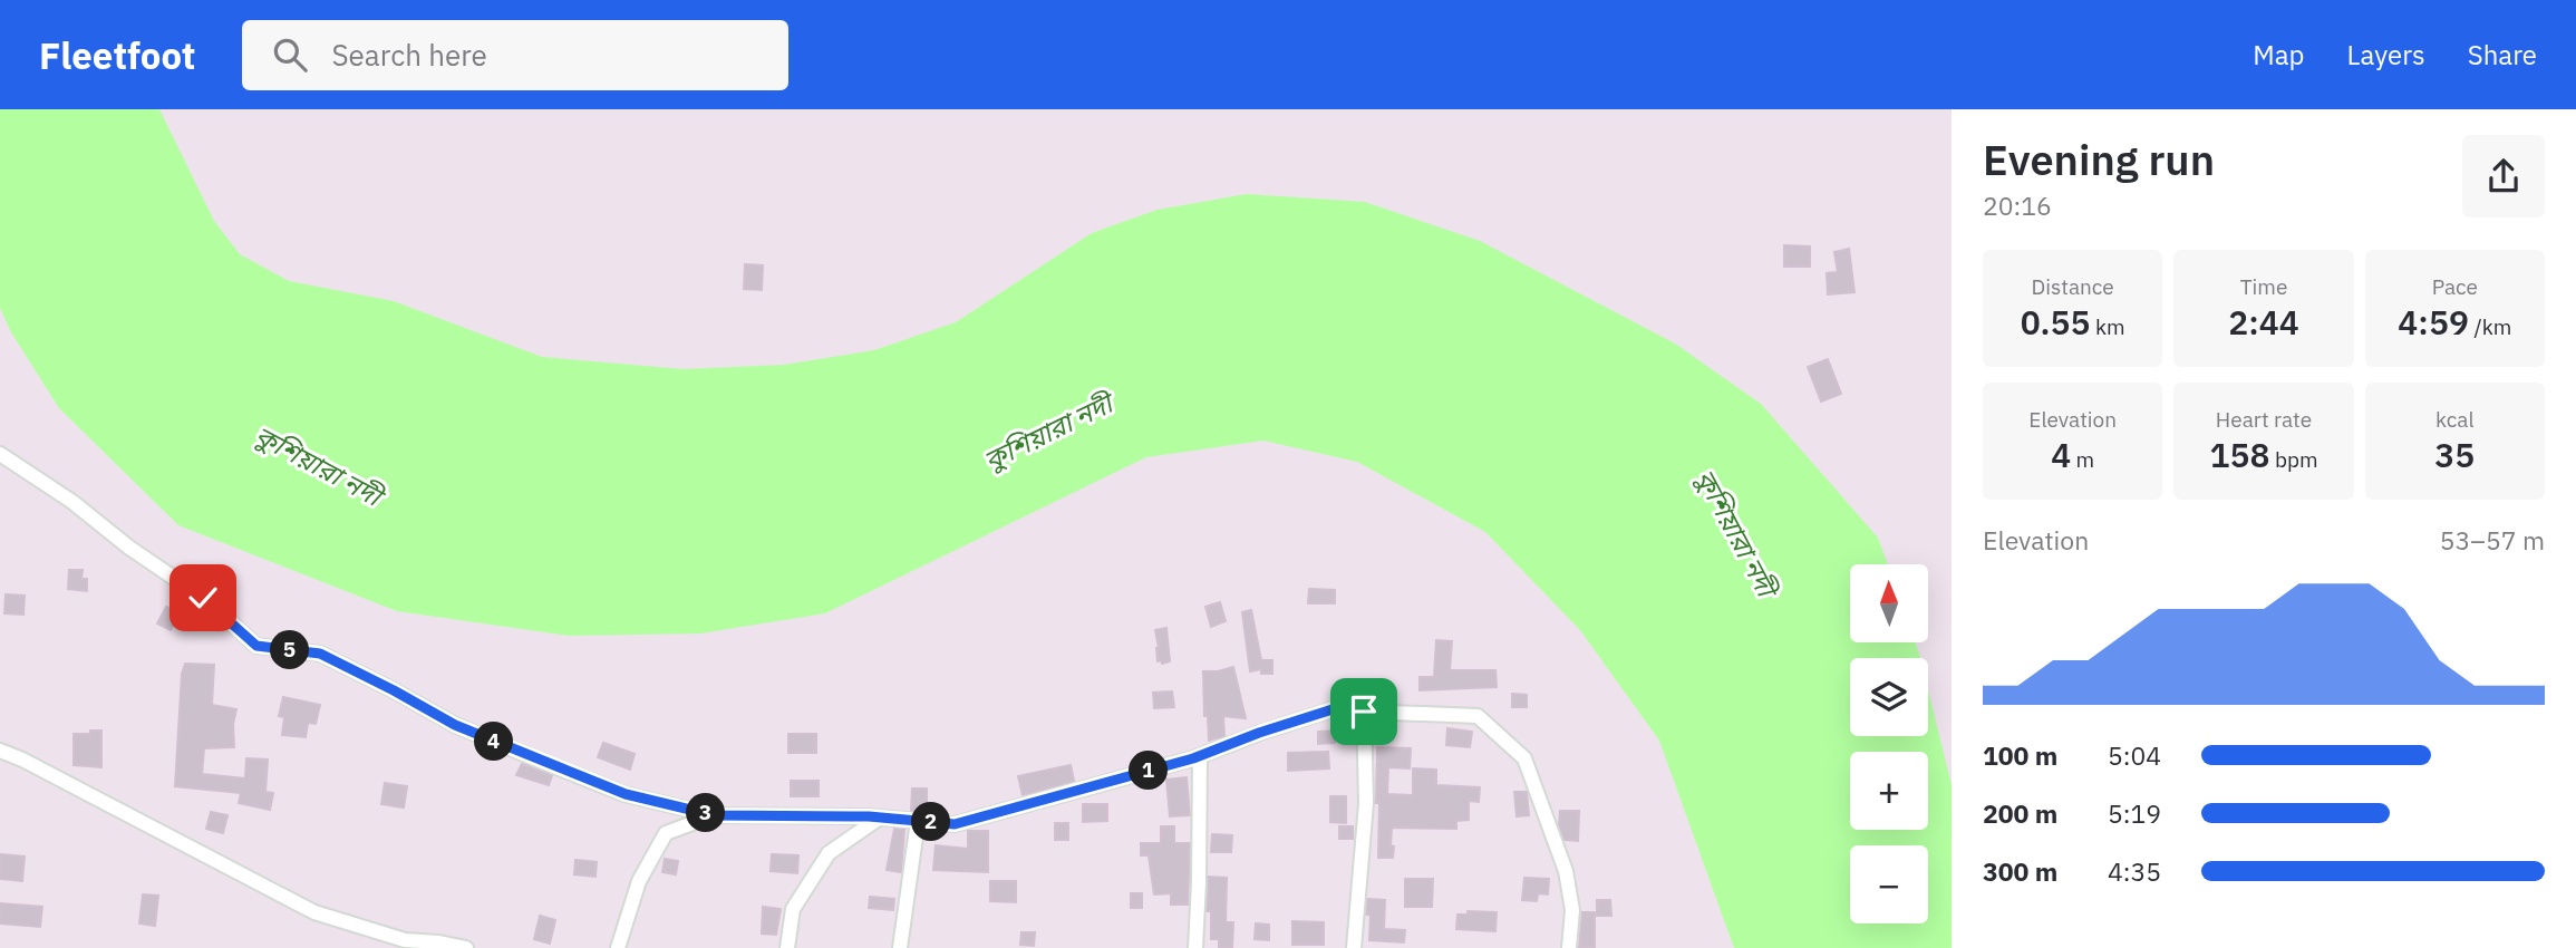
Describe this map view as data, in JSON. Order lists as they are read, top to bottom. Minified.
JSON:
{"water":["কুশিয়ারা নদী"],"north":"top","page":{"header":"Fleetfoot","search":"Search here","nav":["Map","Layers","Share"],"heading":["Evening run","20:16"],"stats":[["Distance","0.55 km"],["Time","2:44"],["Pace","4:59 /km"],["Elevation","4 m"],["Heart rate","158 bpm"],["kcal","35"]],"chart":["Elevation","53–57 m"],"map_buttons":["+","−"],"pins":["5","4","1","3","2"],"list":[{"name":"100 m","note":"5:04"},{"name":"200 m","note":"5:19"},{"name":"300 m","note":"4:35"}]}}
